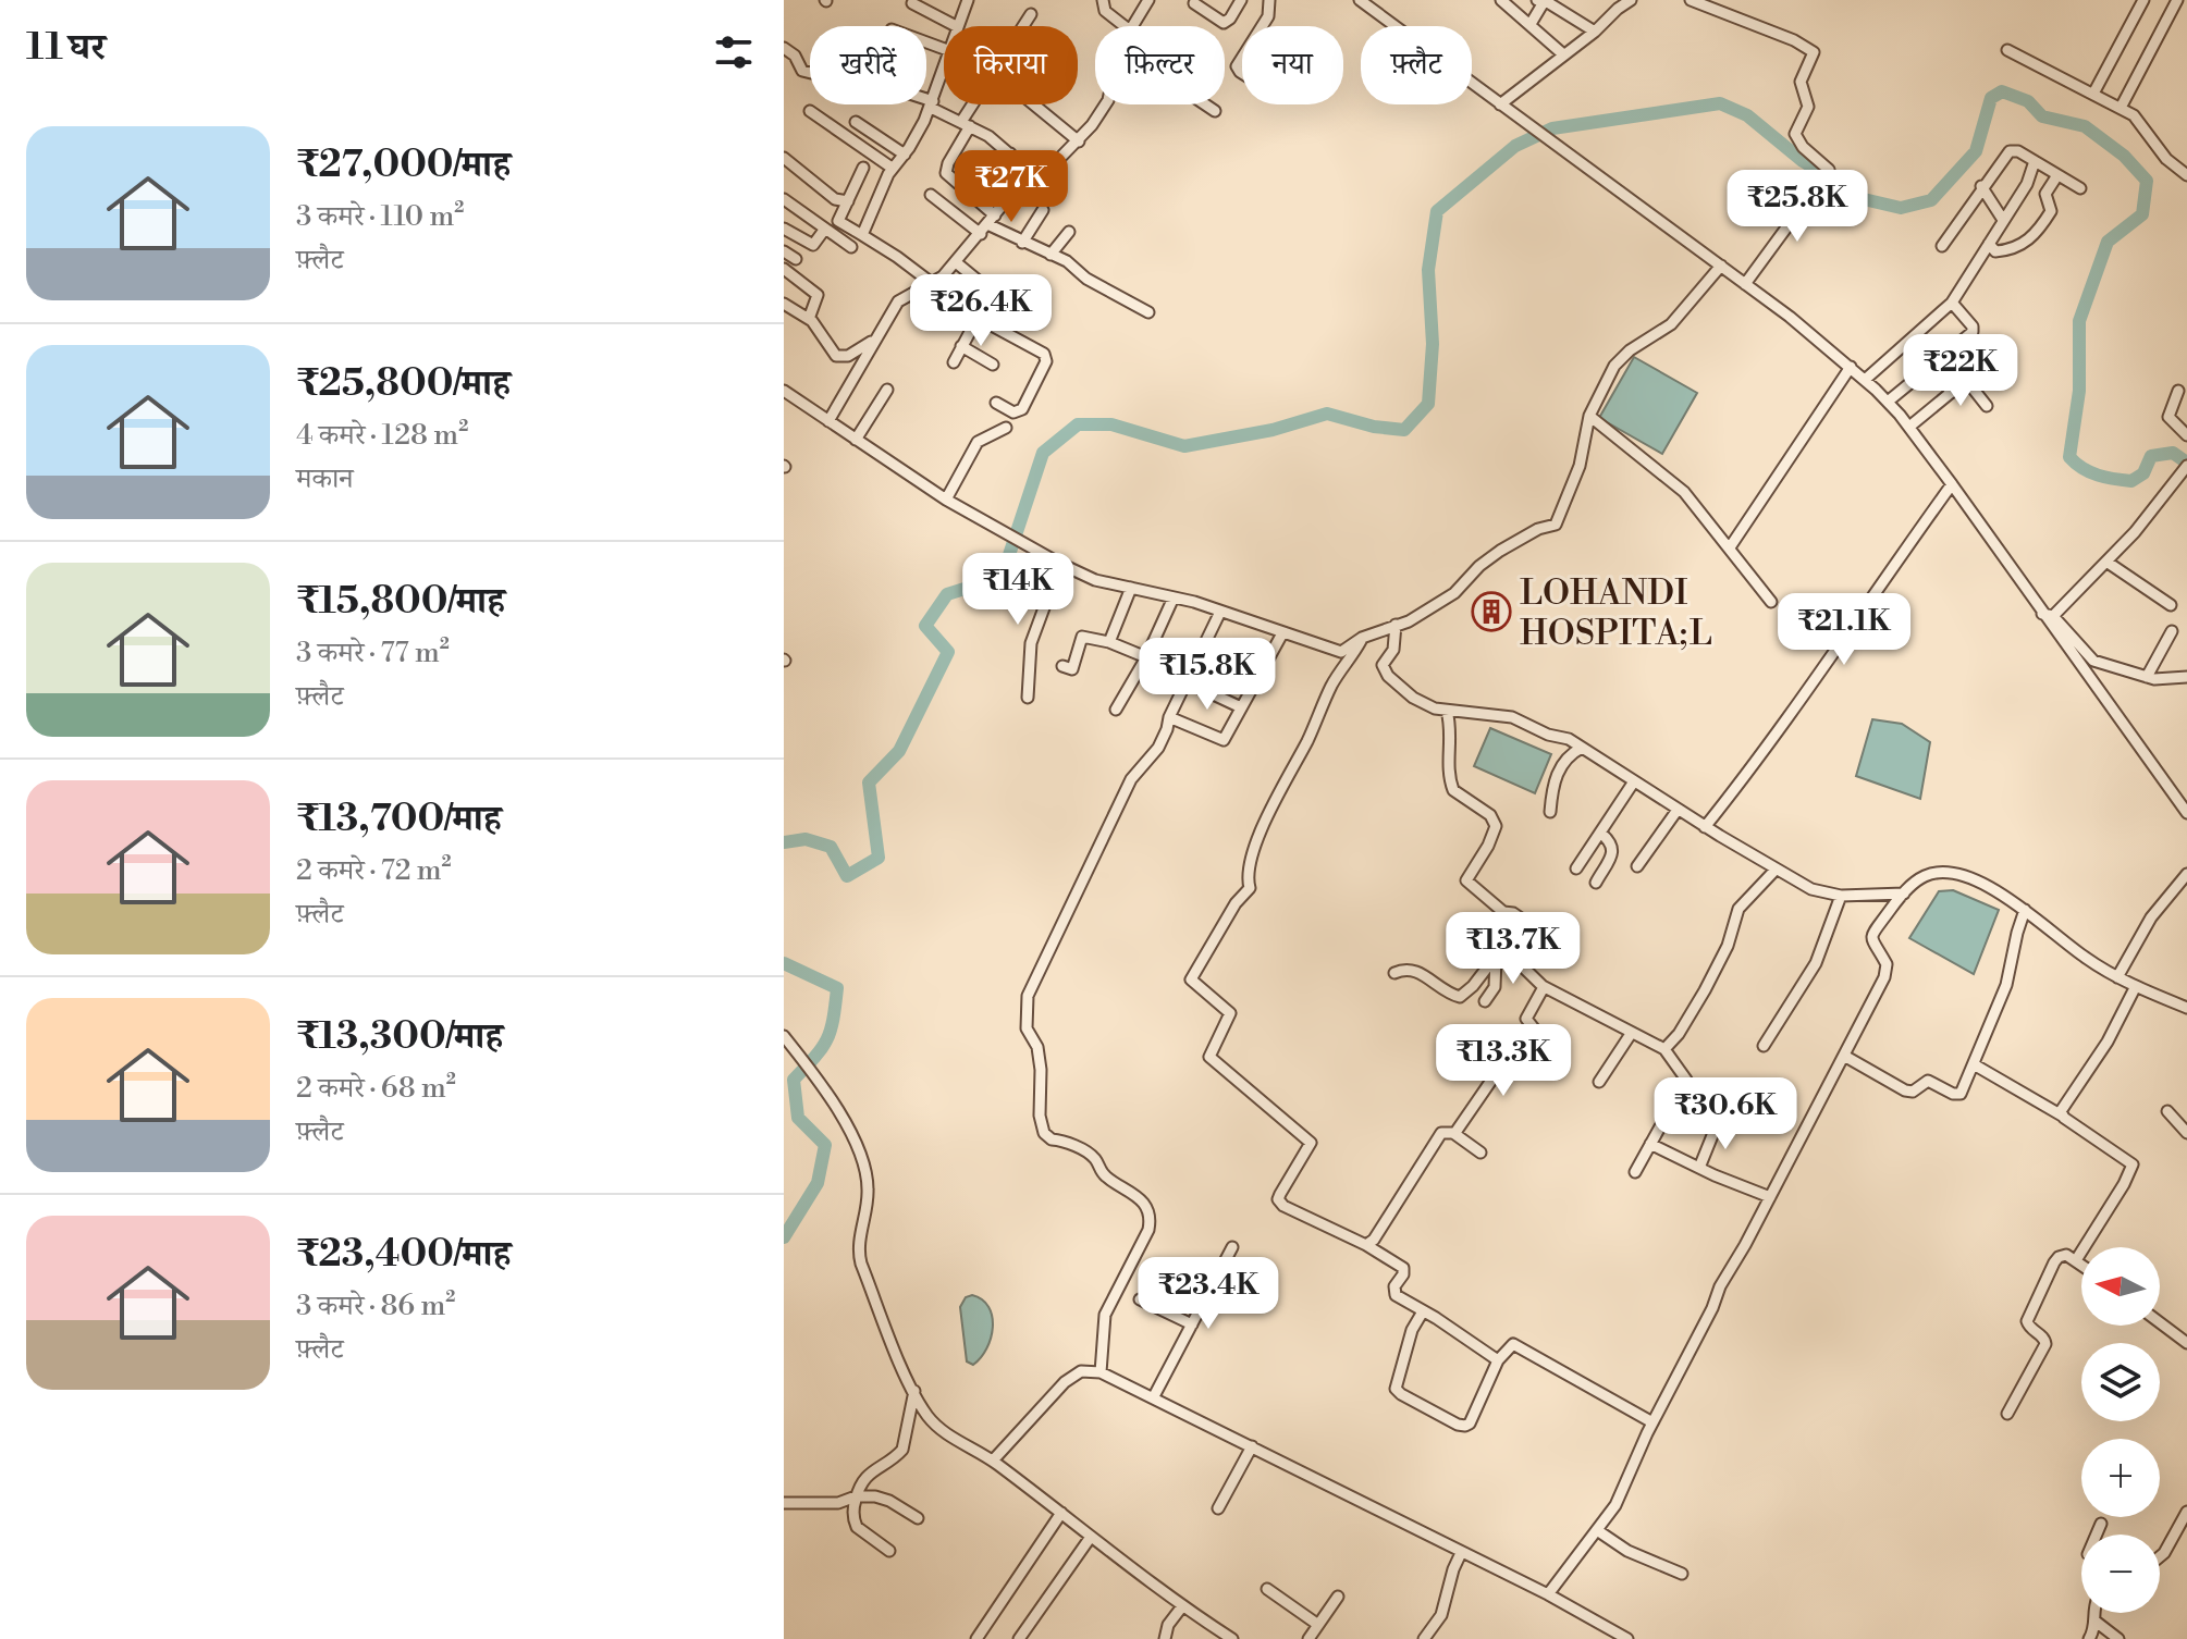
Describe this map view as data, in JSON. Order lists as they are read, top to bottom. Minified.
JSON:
{"places":{"building":["LOHANDI HOSPITA;L"]},"north":"left","page":{"heading":"11 घर","chip":["खरीदें","किराया","फ़िल्टर","नया","फ़्लैट"],"list":[{"name":"₹27,000/माह","note":"3 कमरे · 110 m² · फ़्लैट"},{"name":"₹25,800/माह","note":"4 कमरे · 128 m² · मकान"},{"name":"₹15,800/माह","note":"3 कमरे · 77 m² · फ़्लैट"},{"name":"₹13,700/माह","note":"2 कमरे · 72 m² · फ़्लैट"},{"name":"₹13,300/माह","note":"2 कमरे · 68 m² · फ़्लैट"},{"name":"₹23,400/माह","note":"3 कमरे · 86 m² · फ़्लैट"}],"price":["₹27K","₹25.8K","₹26.4K","₹22K","₹14K","₹21.1K","₹15.8K","₹13.7K","₹13.3K","₹30.6K","₹23.4K"],"map_buttons":["+","−"]}}
